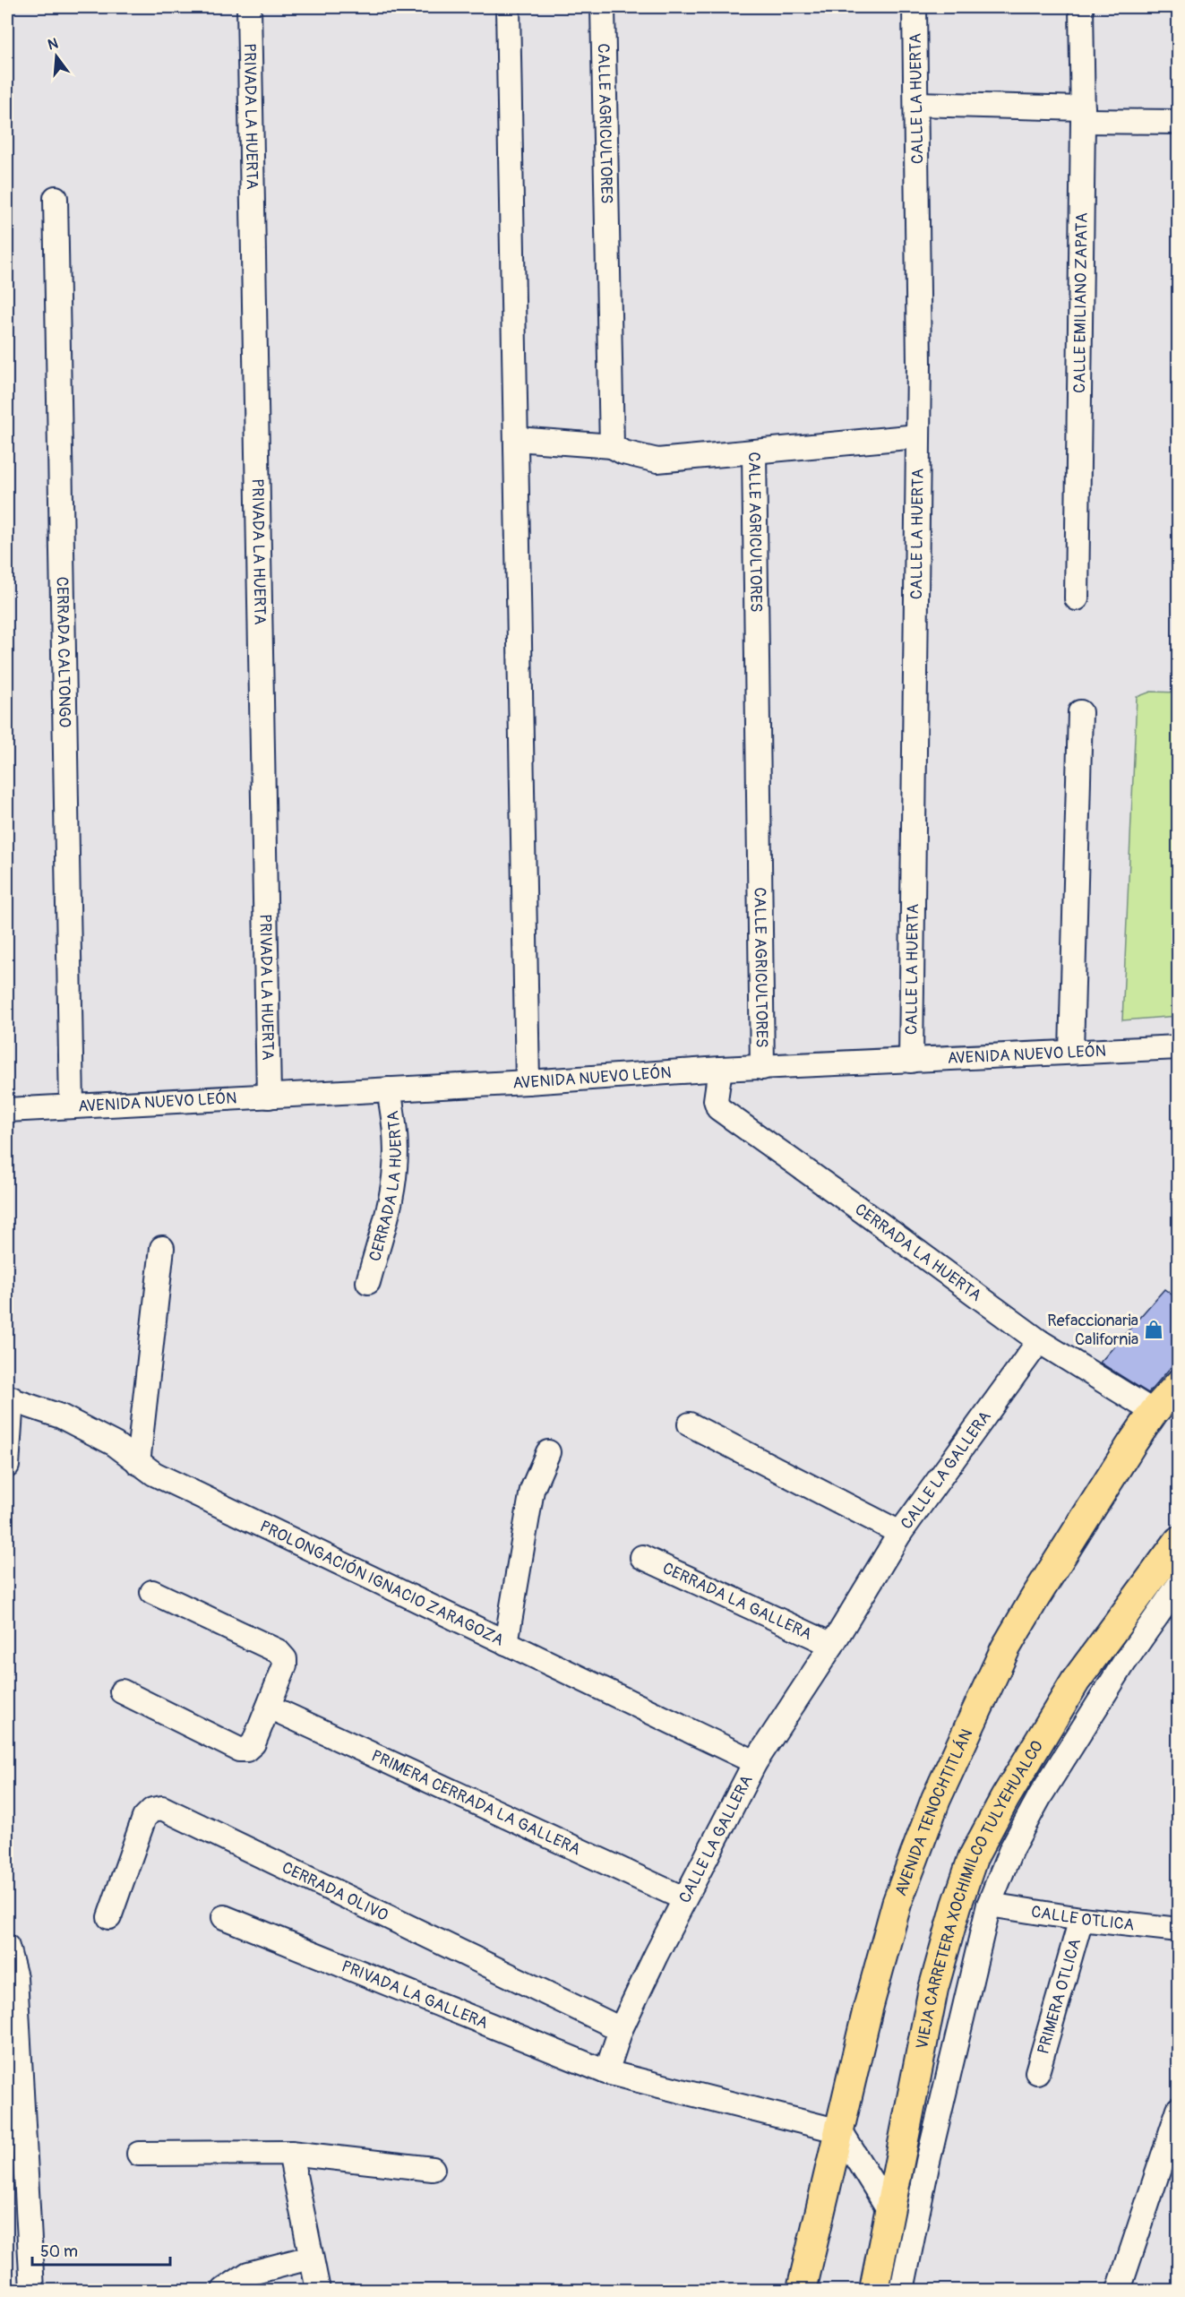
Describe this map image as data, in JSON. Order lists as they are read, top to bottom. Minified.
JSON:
{"streets":{"main road":["AVENIDA TENOCHTITLÁN","VIEJA CARRETERA XOCHIMILCO TULYEHUALCO"],"street":["CALLE LA HUERTA","PRIVADA LA HUERTA","CALLE AGRICULTORES","CALLE EMILIANO ZAPATA","CERRADA CALTONGO","AVENIDA NUEVO LEÓN","CERRADA LA HUERTA","CALLE LA GALLERA","PROLONGACIÓN IGNACIO ZARAGOZA","CERRADA LA GALLERA","PRIMERA CERRADA LA GALLERA","CERRADA OLIVO","CALLE OTLICA","PRIVADA LA GALLERA","PRIMERA OTLICA"]},"crossings":[["CALLE LA HUERTA","AVENIDA NUEVO LEÓN"],["PRIVADA LA HUERTA","AVENIDA NUEVO LEÓN"],["CALLE AGRICULTORES","AVENIDA NUEVO LEÓN"],["CERRADA CALTONGO","AVENIDA NUEVO LEÓN"],["AVENIDA NUEVO LEÓN","CERRADA LA HUERTA"],["CERRADA LA HUERTA","CALLE LA GALLERA"],["CERRADA LA HUERTA","AVENIDA TENOCHTITLÁN"],["CALLE LA GALLERA","PROLONGACIÓN IGNACIO ZARAGOZA"],["CALLE LA GALLERA","CERRADA LA GALLERA"],["CALLE LA GALLERA","PRIMERA CERRADA LA GALLERA"],["CALLE LA GALLERA","CERRADA OLIVO"],["CALLE LA GALLERA","PRIVADA LA GALLERA"],["CALLE OTLICA","PRIMERA OTLICA"]],"places":{"shop":["Refaccionaria California"]},"scale_bar":"50 m","north":"top"}
